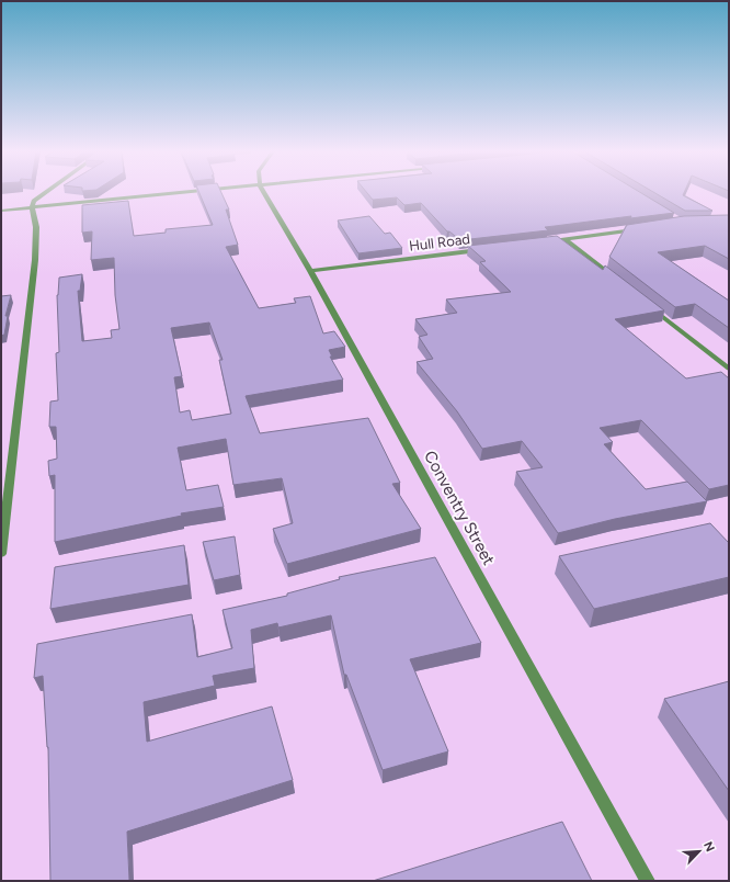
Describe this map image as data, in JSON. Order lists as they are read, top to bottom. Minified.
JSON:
{"streets":{"street":["Hull Road","Conventry Street"]},"crossings":[["Hull Road","Conventry Street"]],"north":"top right"}
